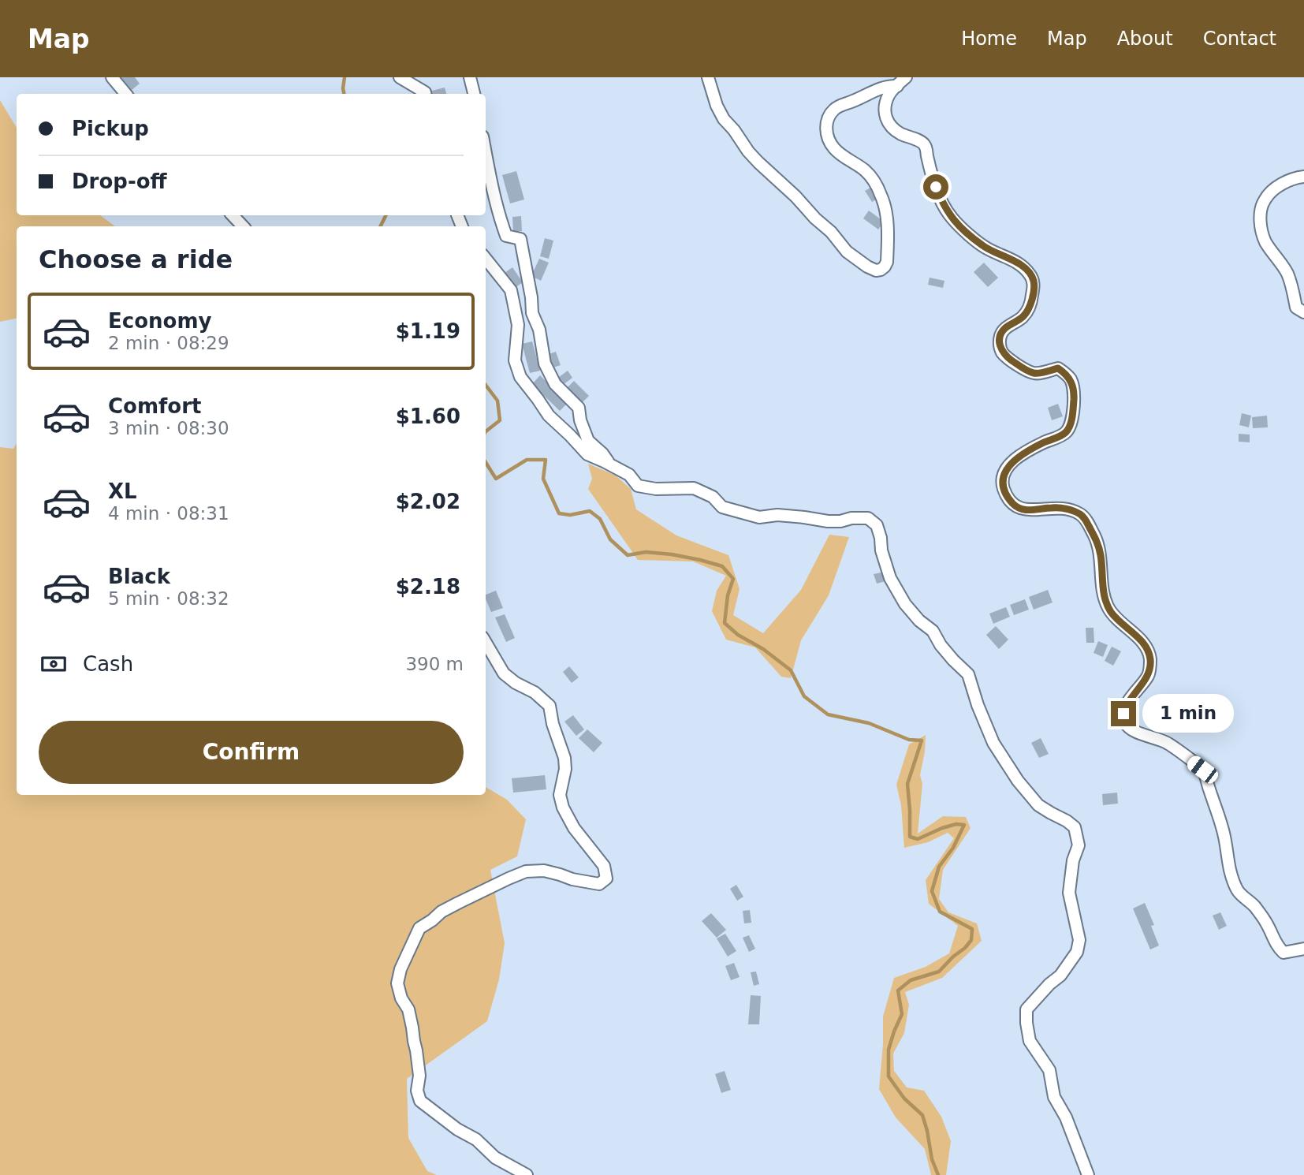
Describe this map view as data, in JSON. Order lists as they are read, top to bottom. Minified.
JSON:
{"page":{"header":"Map","nav":["Home","Map","About","Contact"],"banner":["Pickup","Drop-off"],"heading":"Choose a ride","list":[{"name":"Economy","note":"2 min · 08:29","value":"$1.19"},{"name":"Comfort","note":"3 min · 08:30","value":"$1.60"},{"name":"XL","note":"4 min · 08:31","value":"$2.02"},{"name":"Black","note":"5 min · 08:32","value":"$2.18"}],"pay":["Cash","390 m"],"bubble":"1 min","buttons":"Confirm"}}
